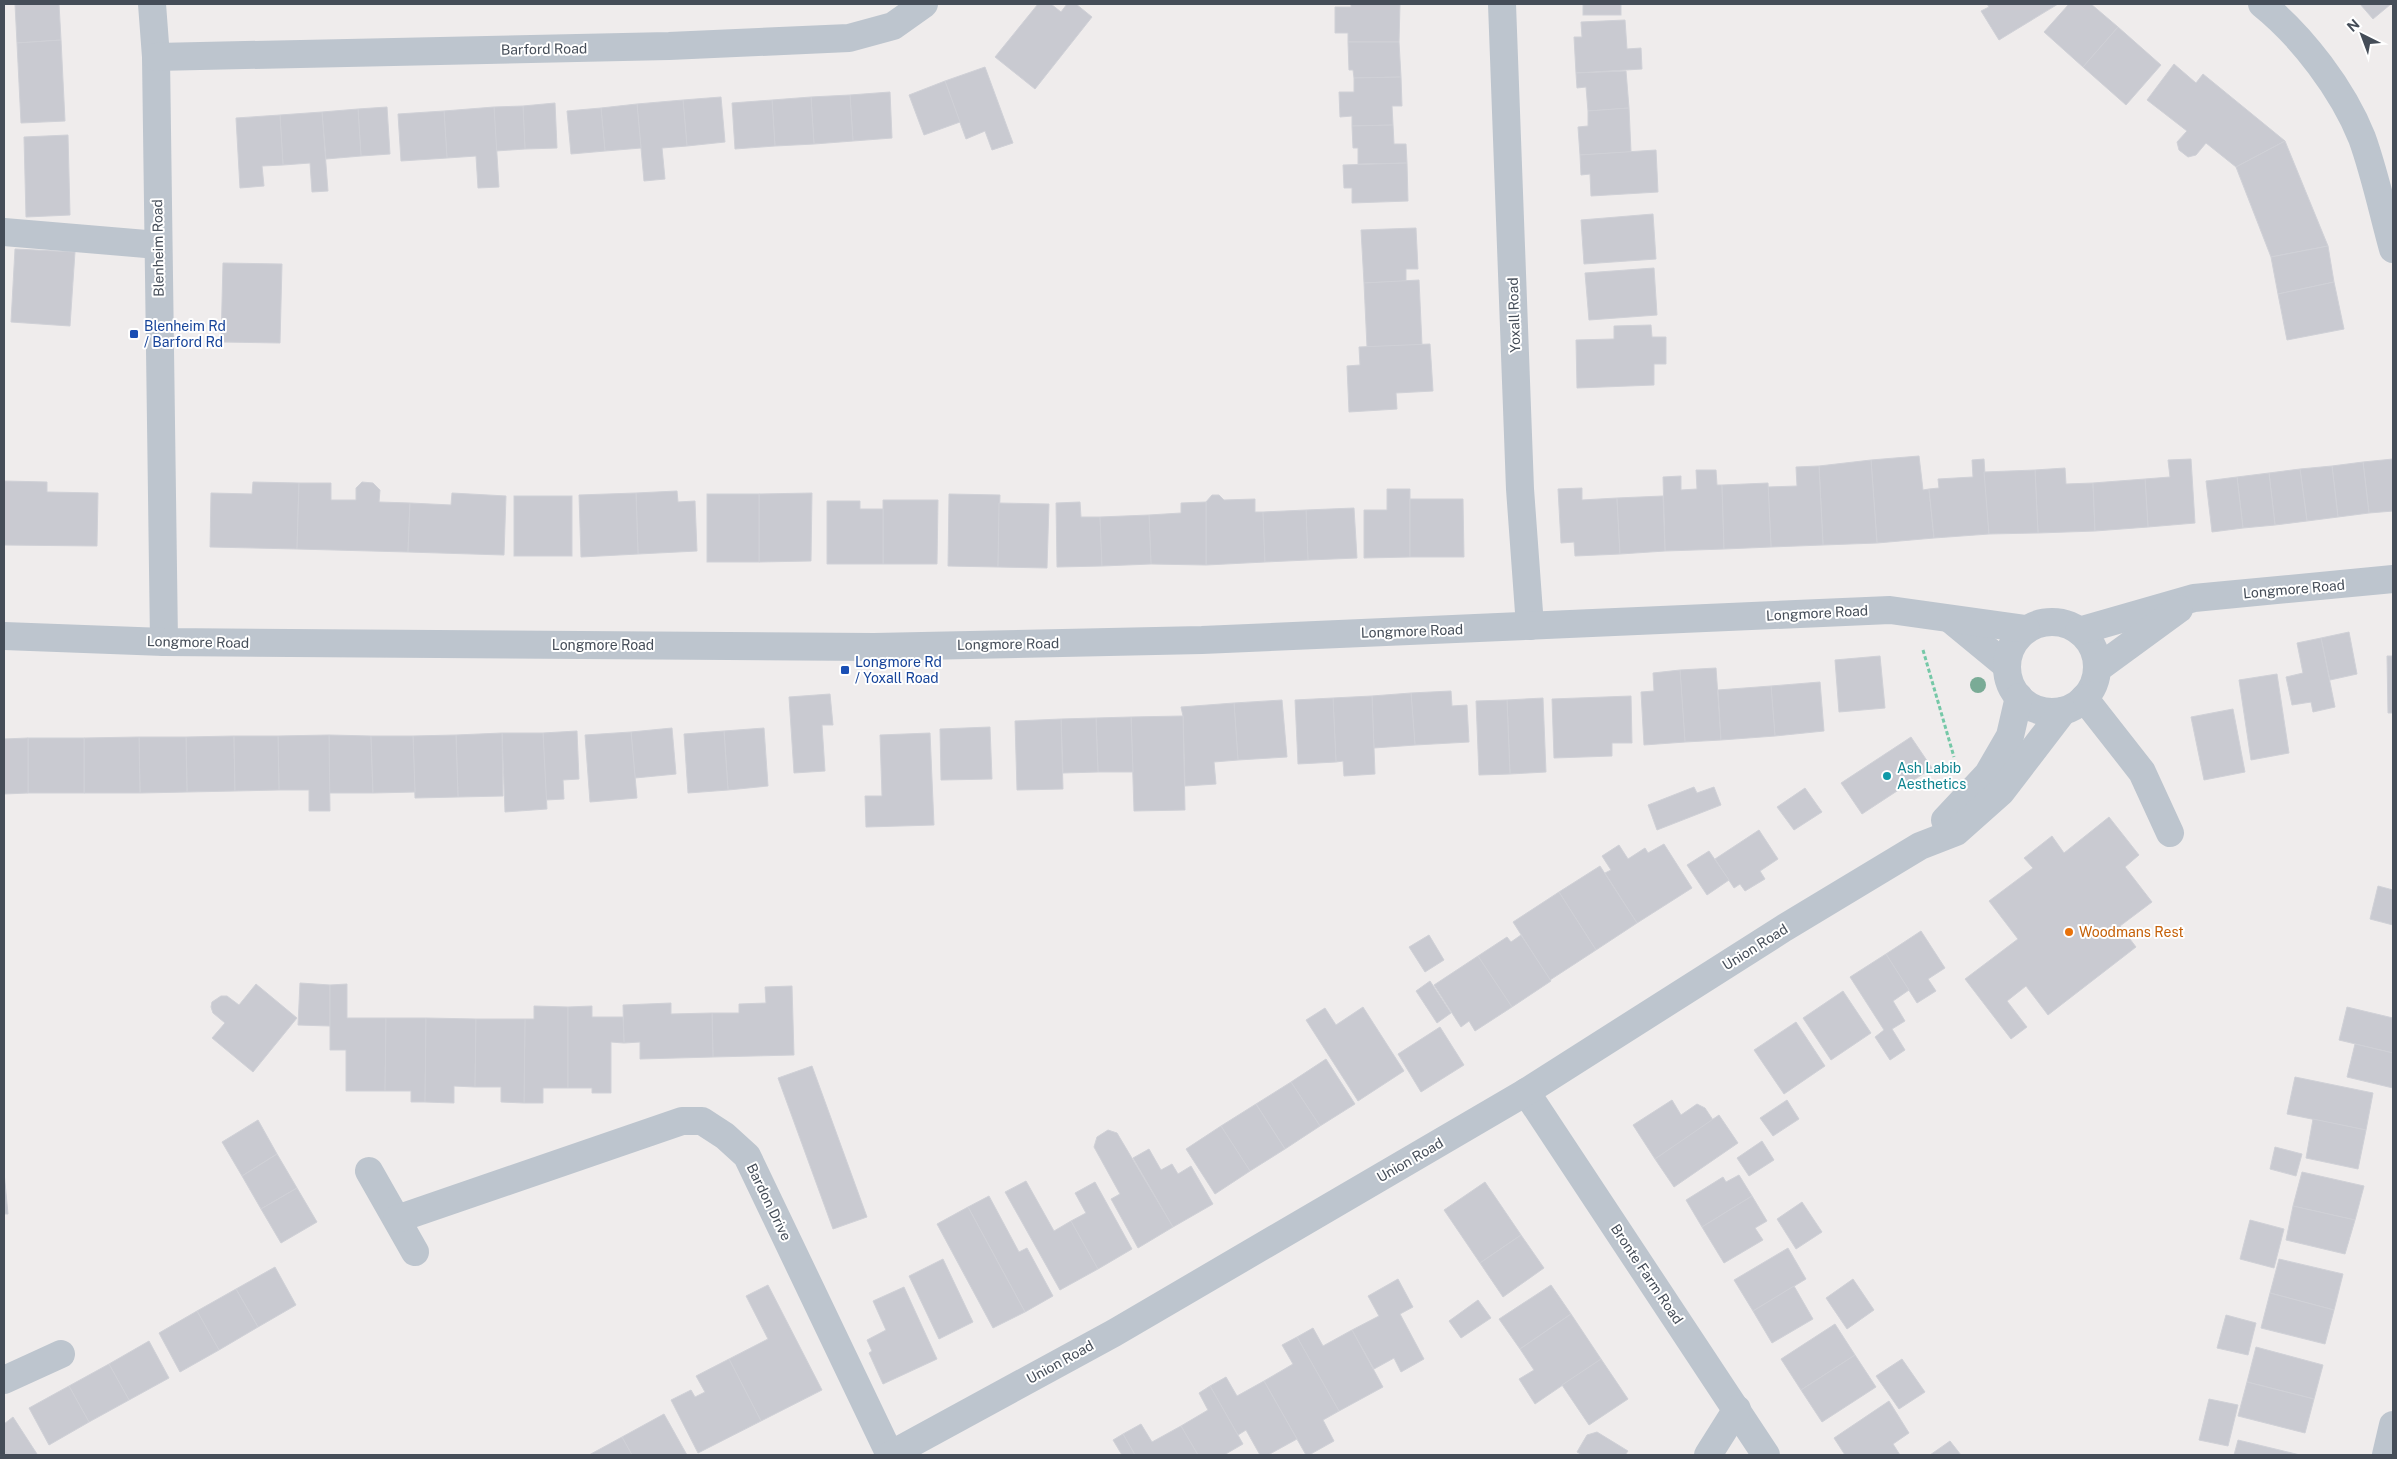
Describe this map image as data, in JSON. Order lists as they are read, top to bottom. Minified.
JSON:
{"streets":{"street":["Barford Road","Blenheim Road","Yoxall Road","Longmore Road","Union Road","Bardon Drive","Bronte Farm Road"]},"crossings":[["Barford Road","Blenheim Road"],["Blenheim Road","Longmore Road"],["Yoxall Road","Longmore Road"],["Longmore Road","Union Road"],["Union Road","Bardon Drive"],["Union Road","Bronte Farm Road"]],"places":{"transit":["Blenheim Rd / Barford Rd","Longmore Rd / Yoxall Road"],"other":["Ash Labib Aesthetics","Woodmans Rest"]},"north":"top left"}
